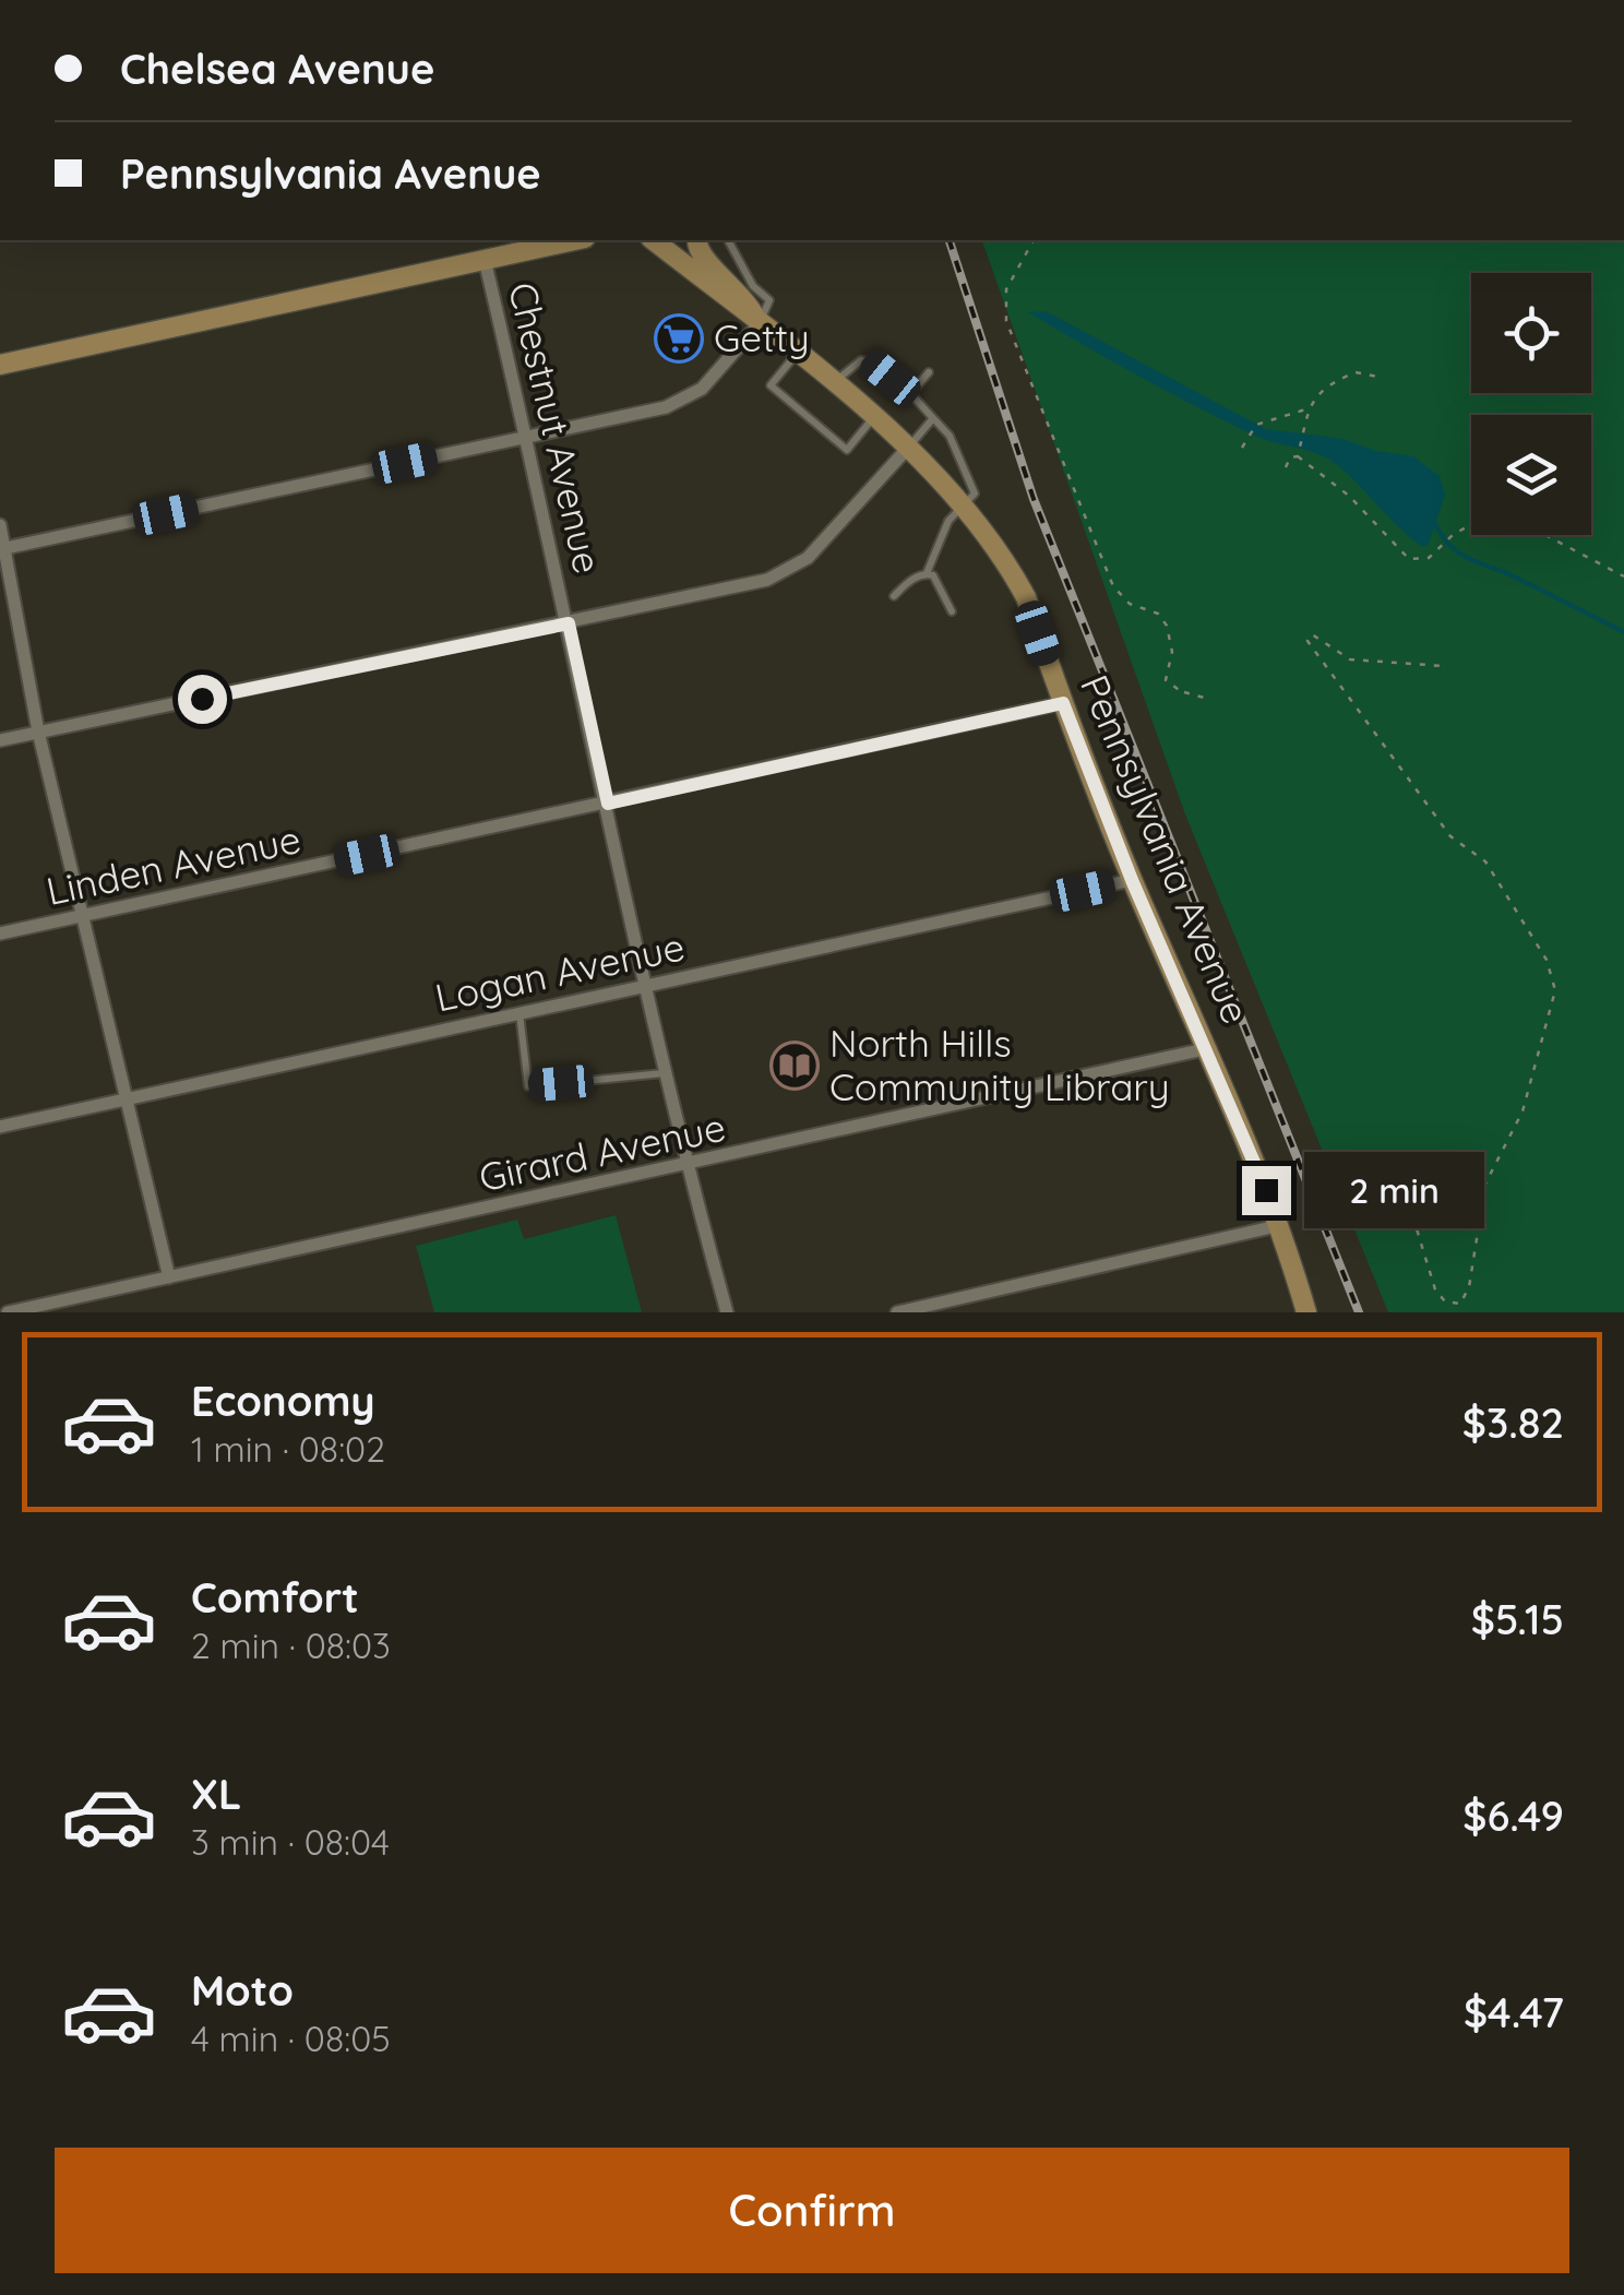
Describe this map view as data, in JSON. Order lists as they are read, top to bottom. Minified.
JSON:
{"streets":{"main road":["Pennsylvania Avenue"],"street":["Chestnut Avenue","Linden Avenue","Logan Avenue","Girard Avenue"]},"crossings":[["Chestnut Avenue","Linden Avenue"],["Chestnut Avenue","Logan Avenue"],["Chestnut Avenue","Girard Avenue"],["Pennsylvania Avenue","Linden Avenue"],["Pennsylvania Avenue","Logan Avenue"],["Pennsylvania Avenue","Girard Avenue"]],"places":{"supermarket":["Getty"],"library":["North Hills Community Library"]},"page":{"banner":["Chelsea Avenue","Pennsylvania Avenue"],"bubble":"2 min","list":[{"name":"Economy","note":"1 min · 08:02","value":"$3.82"},{"name":"Comfort","note":"2 min · 08:03","value":"$5.15"},{"name":"XL","note":"3 min · 08:04","value":"$6.49"},{"name":"Moto","note":"4 min · 08:05","value":"$4.47"}],"buttons":"Confirm"}}
